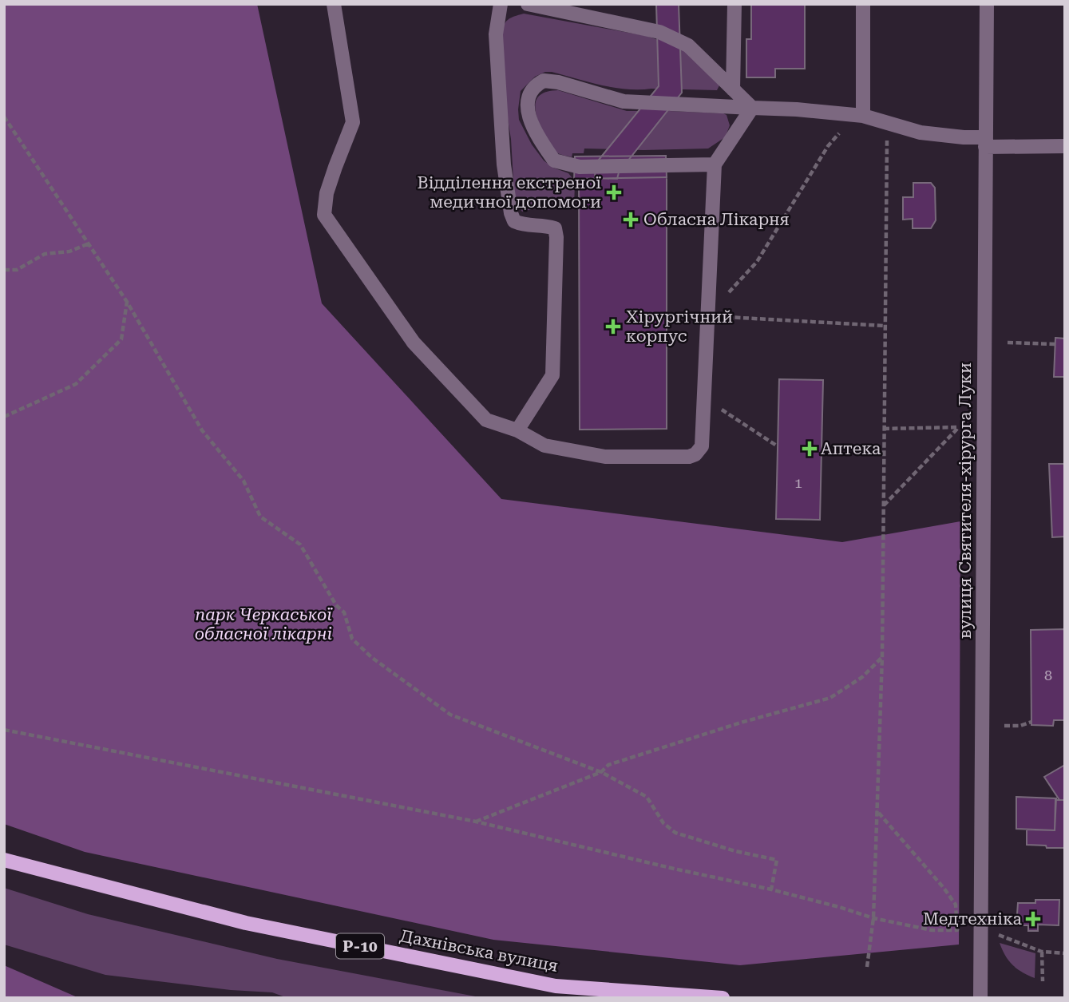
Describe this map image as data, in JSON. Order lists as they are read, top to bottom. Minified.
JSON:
{"streets":{"main road":["Р-10","Дахнівська вулиця"],"street":["вулиця Святителя-хірурга Луки"]},"parks":["парк Черкаської обласної лікарні"],"places":{"health":["Відділення екстреної медичної допомоги","Обласна Лікарня","Хірургічний корпус","Аптека","Медтехніка"]},"house_numbers":["1","8"]}
